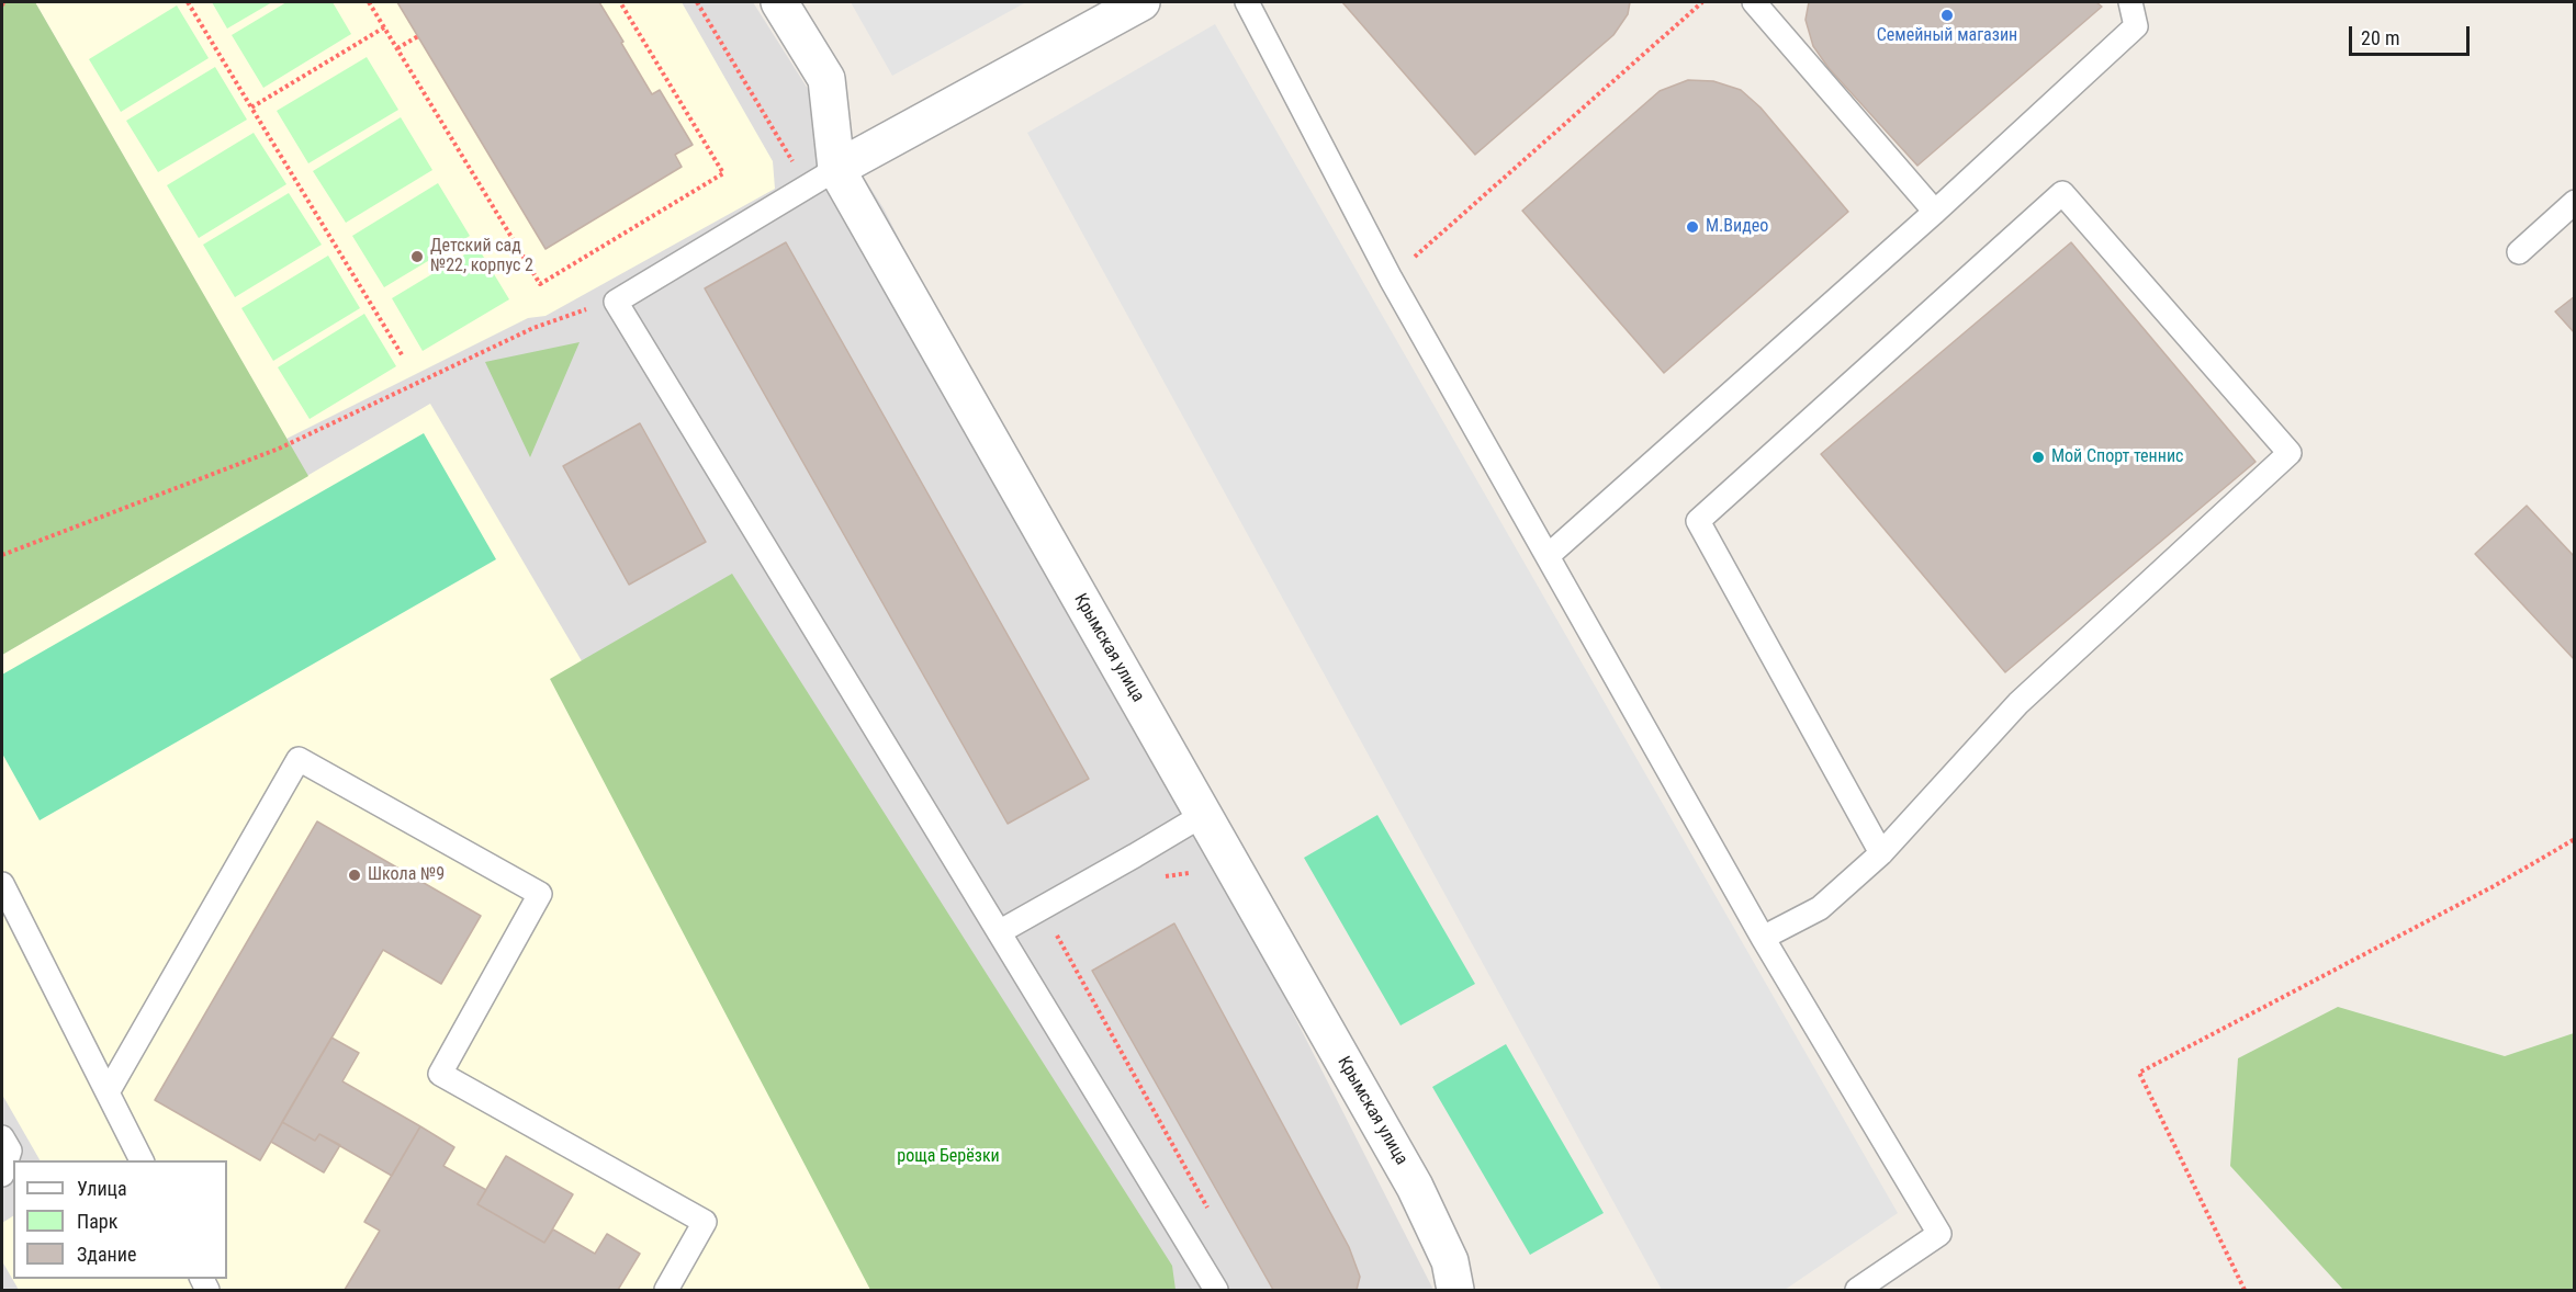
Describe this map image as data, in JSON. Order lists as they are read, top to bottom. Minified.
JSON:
{"streets":{"street":["Крымская улица"]},"parks":["роща Берёзки"],"places":["Семейный магазин","М.Видео","Детский сад №22, корпус 2","Мой Спорт теннис","Школа №9"],"legend":["Улица","Парк","Здание"],"scale_bar":"20 m"}
